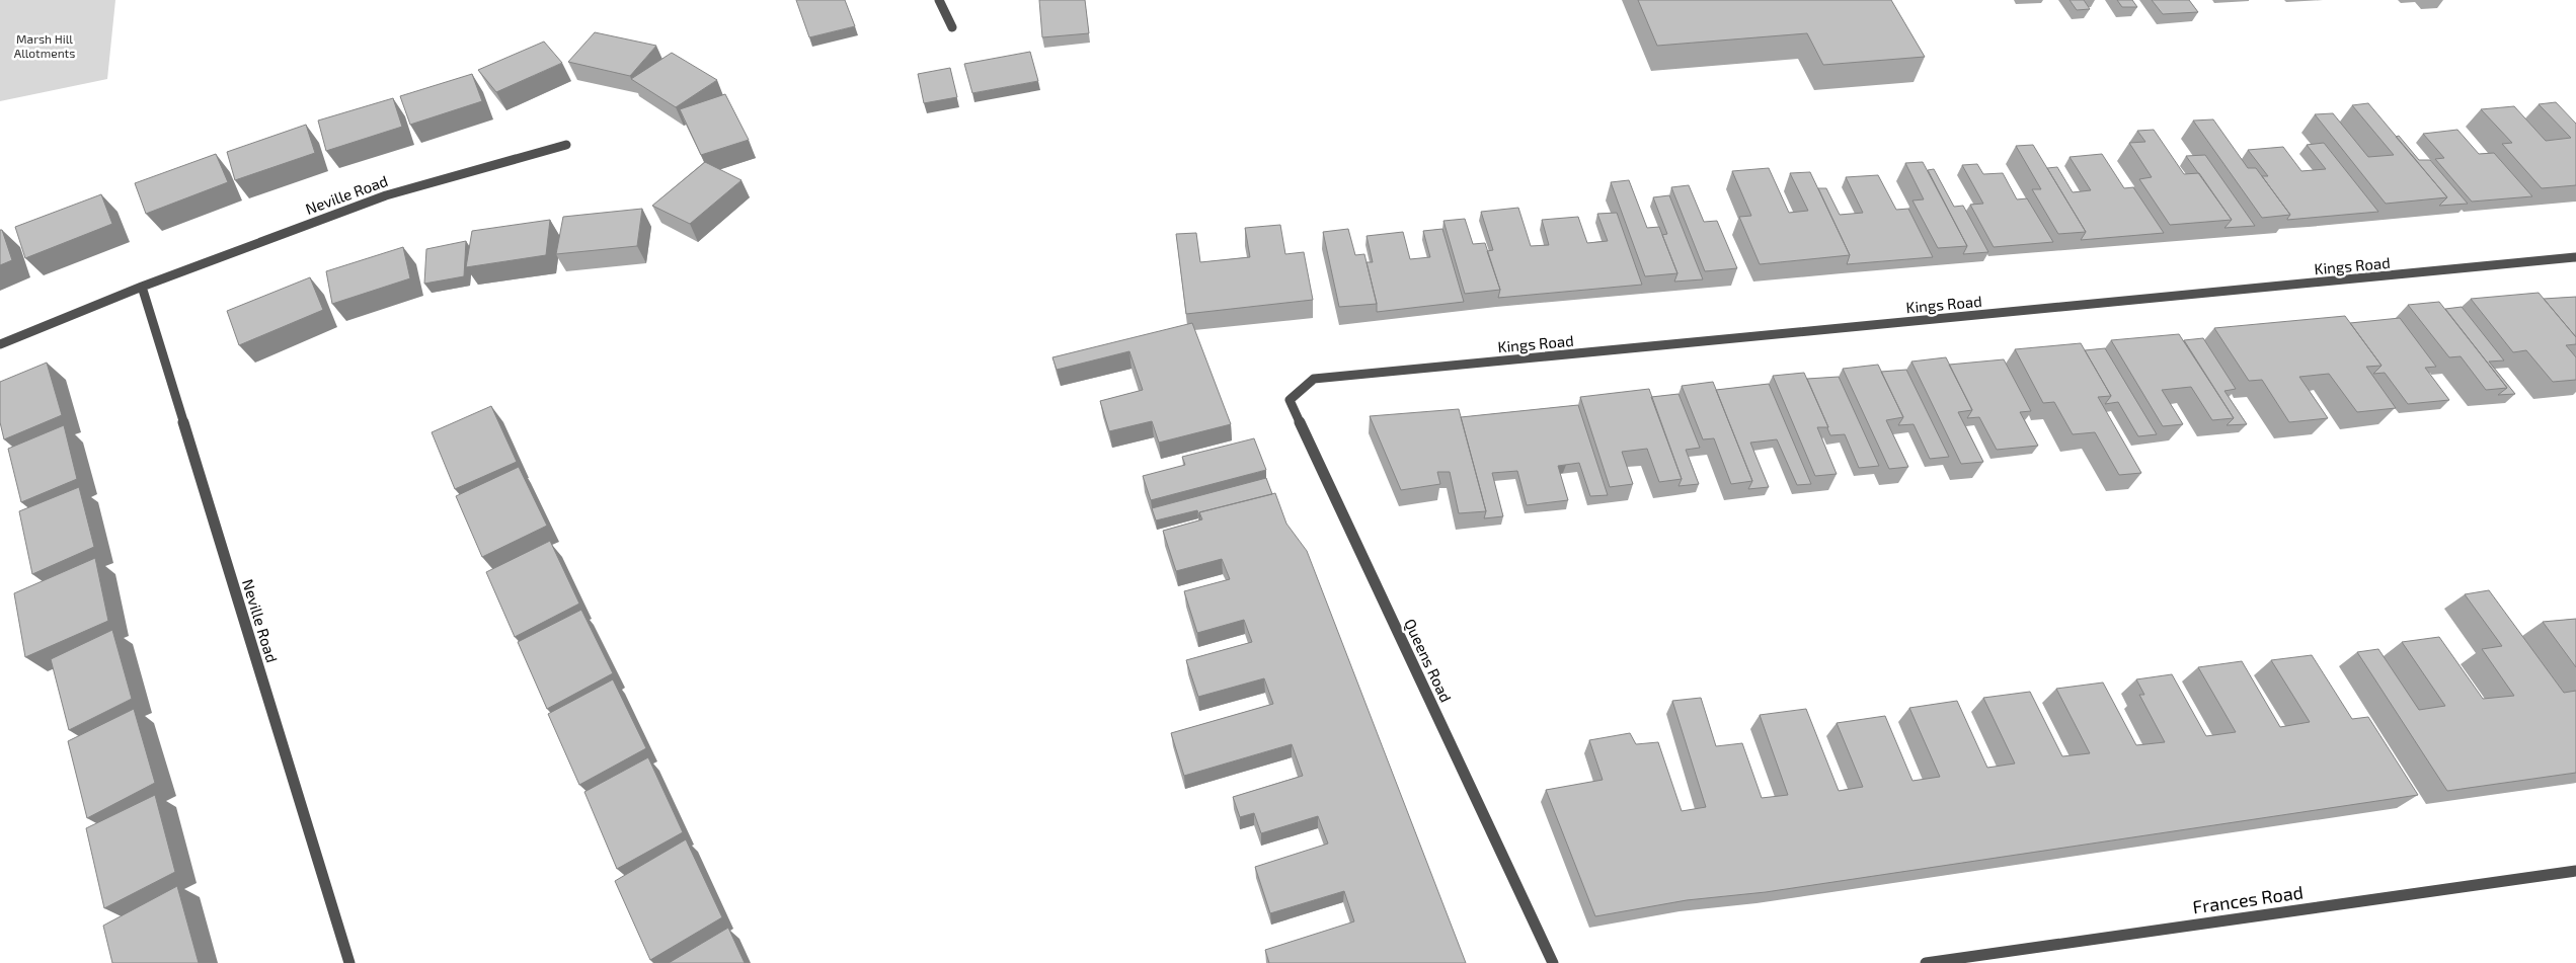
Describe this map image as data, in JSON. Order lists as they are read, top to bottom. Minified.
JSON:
{"streets":{"street":["Neville Road","Kings Road","Queens Road","Frances Road"]},"crossings":[["Kings Road","Queens Road"]],"parks":["Marsh Hill Allotments"]}
